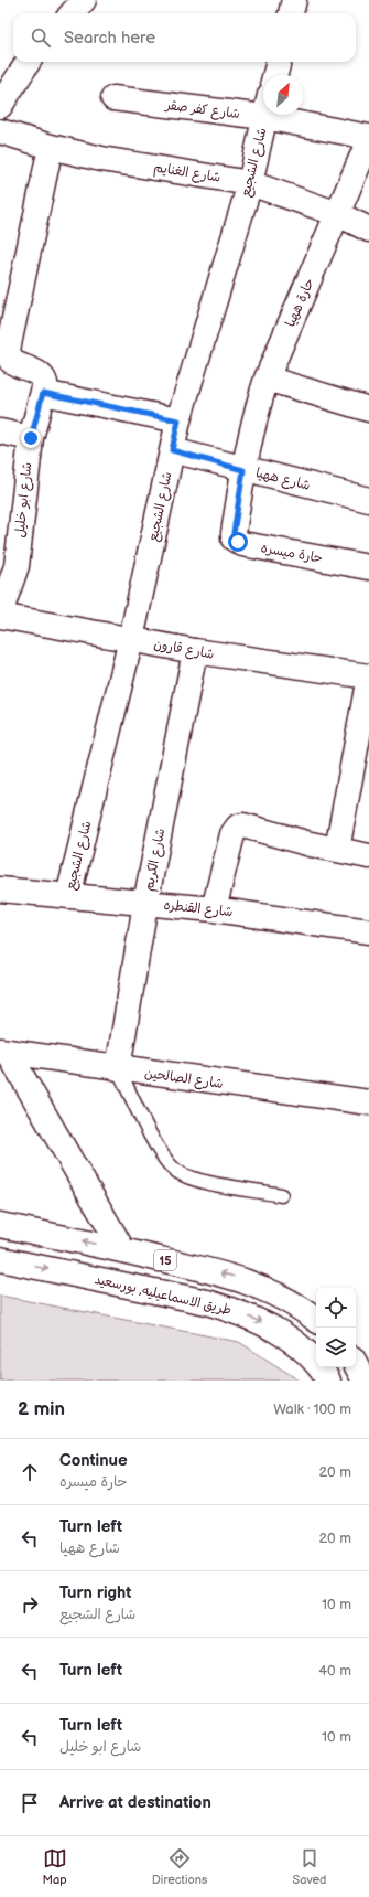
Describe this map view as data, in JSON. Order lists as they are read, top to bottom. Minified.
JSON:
{"streets":{"main road":["شارع كفر صقر","شارع الشجيع","شارع الغنايم","حارة ههيا","شارع ههيا","شارع ابو خليل","حارة ميسره","شارع قارون","شارع الكريم","شارع القنطره","شارع الصالحين","15","طريق الاسماعيليه, بورسعيد"]},"crossings":[["شارع كفر صقر","حارة ههيا"],["شارع الشجيع","شارع الغنايم"],["شارع الشجيع","شارع ههيا"],["شارع الشجيع","شارع قارون"],["شارع الشجيع","شارع القنطره"],["شارع الغنايم","حارة ههيا"],["شارع الغنايم","شارع ابو خليل"],["حارة ههيا","شارع ههيا"],["حارة ههيا","حارة ميسره"],["شارع ههيا","حارة ميسره"],["شارع ابو خليل","شارع قارون"],["شارع قارون","شارع الكريم"],["شارع الكريم","شارع القنطره"],["شارع الكريم","شارع الصالحين"]],"north":"top right","page":{"search":"Search here","heading":["2 min","Walk · 100 m"],"list":[["Continue","حارة ميسره","20 m"],["Turn left","شارع ههيا","20 m"],["Turn right","شارع الشجيع","10 m"],["Turn left","40 m"],["Turn left","شارع ابو خليل","10 m"],"Arrive at destination"],"nav":["Map","Directions","Saved"]}}
